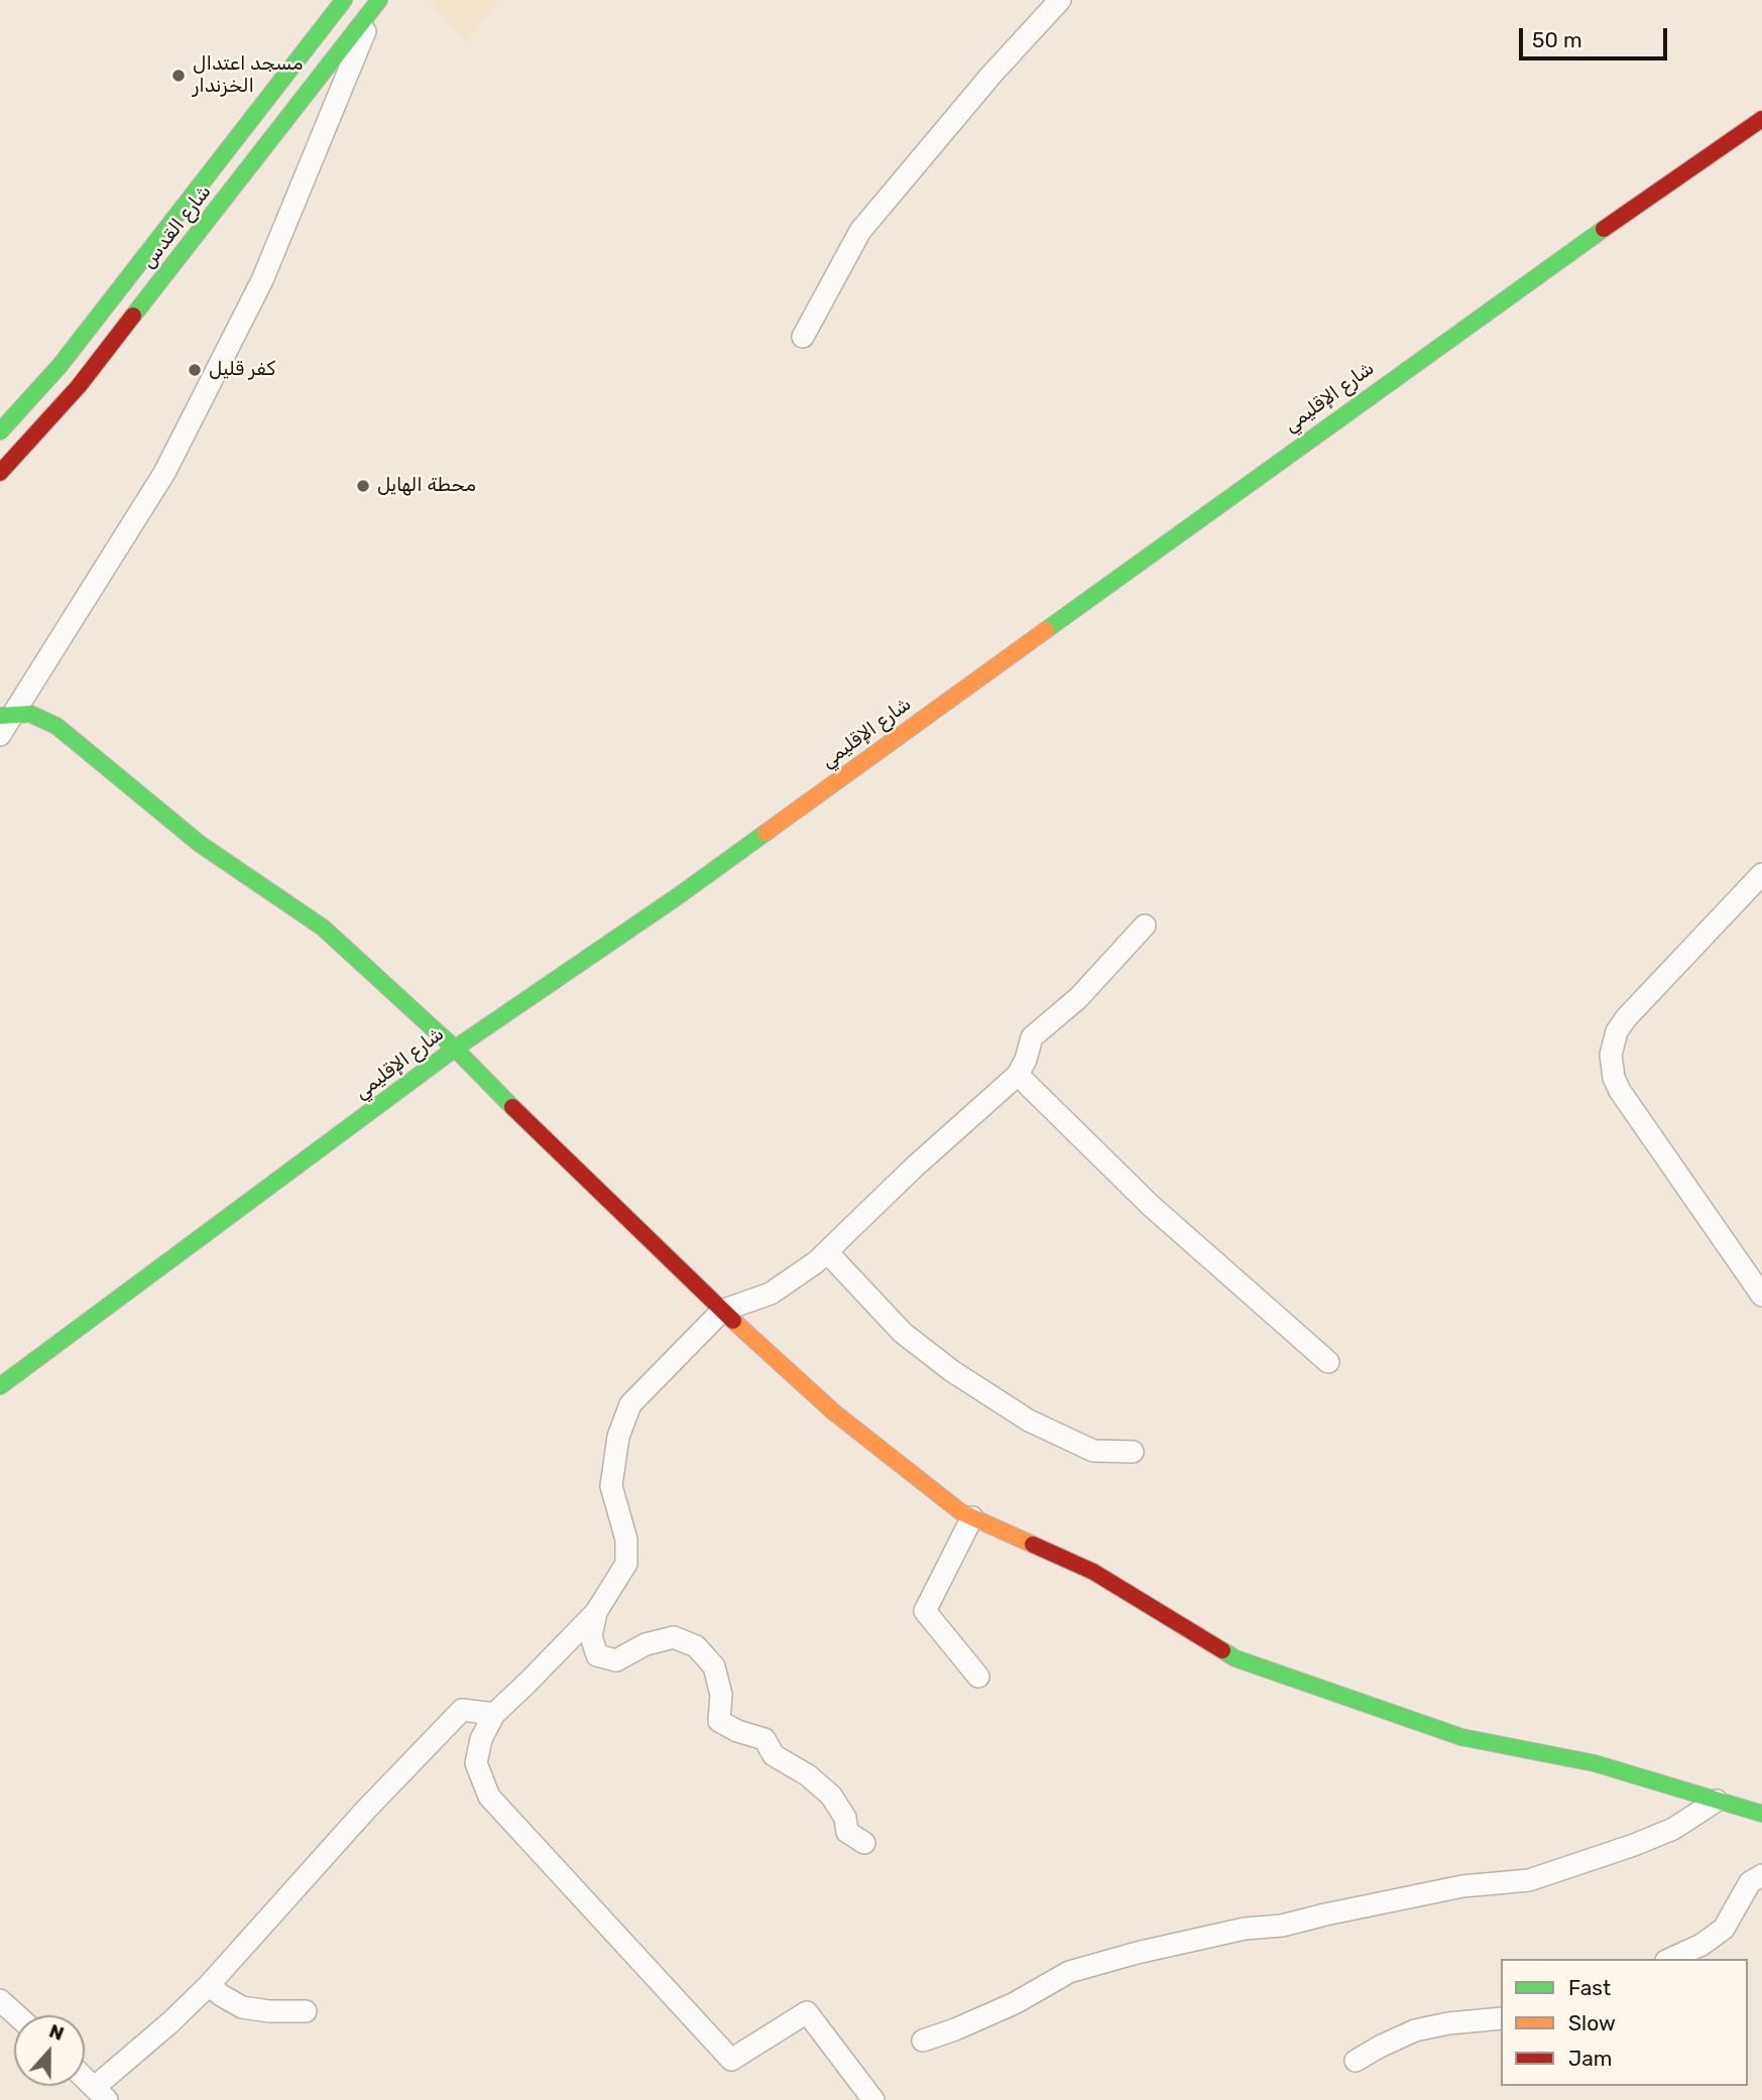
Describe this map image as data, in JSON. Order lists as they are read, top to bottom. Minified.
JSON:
{"streets":{"main road":["شارع القدس","شارع الإقليمي"]},"places":["مسجد اعتدال الخزندار","كفر قليل","محطة الهايل"],"legend":["Fast","Slow","Jam"],"scale_bar":"50 m","north":"top"}
